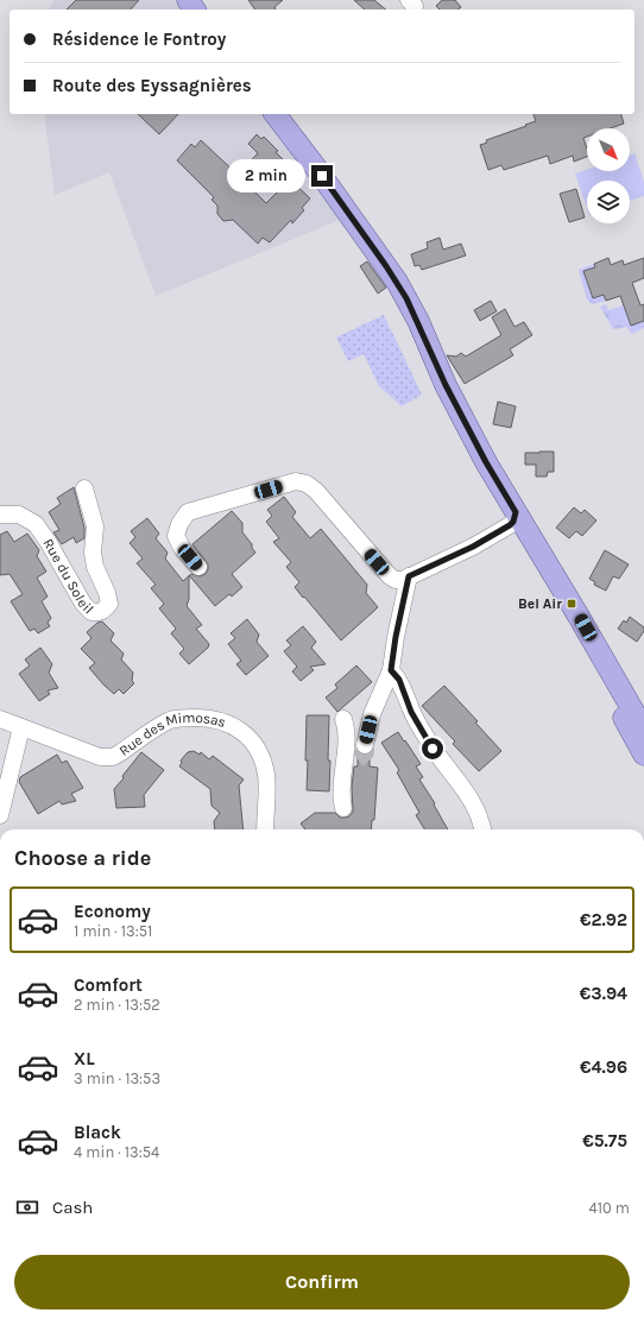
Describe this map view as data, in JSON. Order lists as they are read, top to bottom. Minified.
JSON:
{"streets":{"street":["Rue du Soleil","Rue des Mimosas"]},"places":{"transit":["Bel Air"]},"north":"bottom right","page":{"banner":["Résidence le Fontroy","Route des Eyssagnières"],"bubble":"2 min","heading":"Choose a ride","list":[{"name":"Economy","note":"1 min · 13:51","value":"€2.92"},{"name":"Comfort","note":"2 min · 13:52","value":"€3.94"},{"name":"XL","note":"3 min · 13:53","value":"€4.96"},{"name":"Black","note":"4 min · 13:54","value":"€5.75"}],"pay":["Cash","410 m"],"buttons":"Confirm"}}
